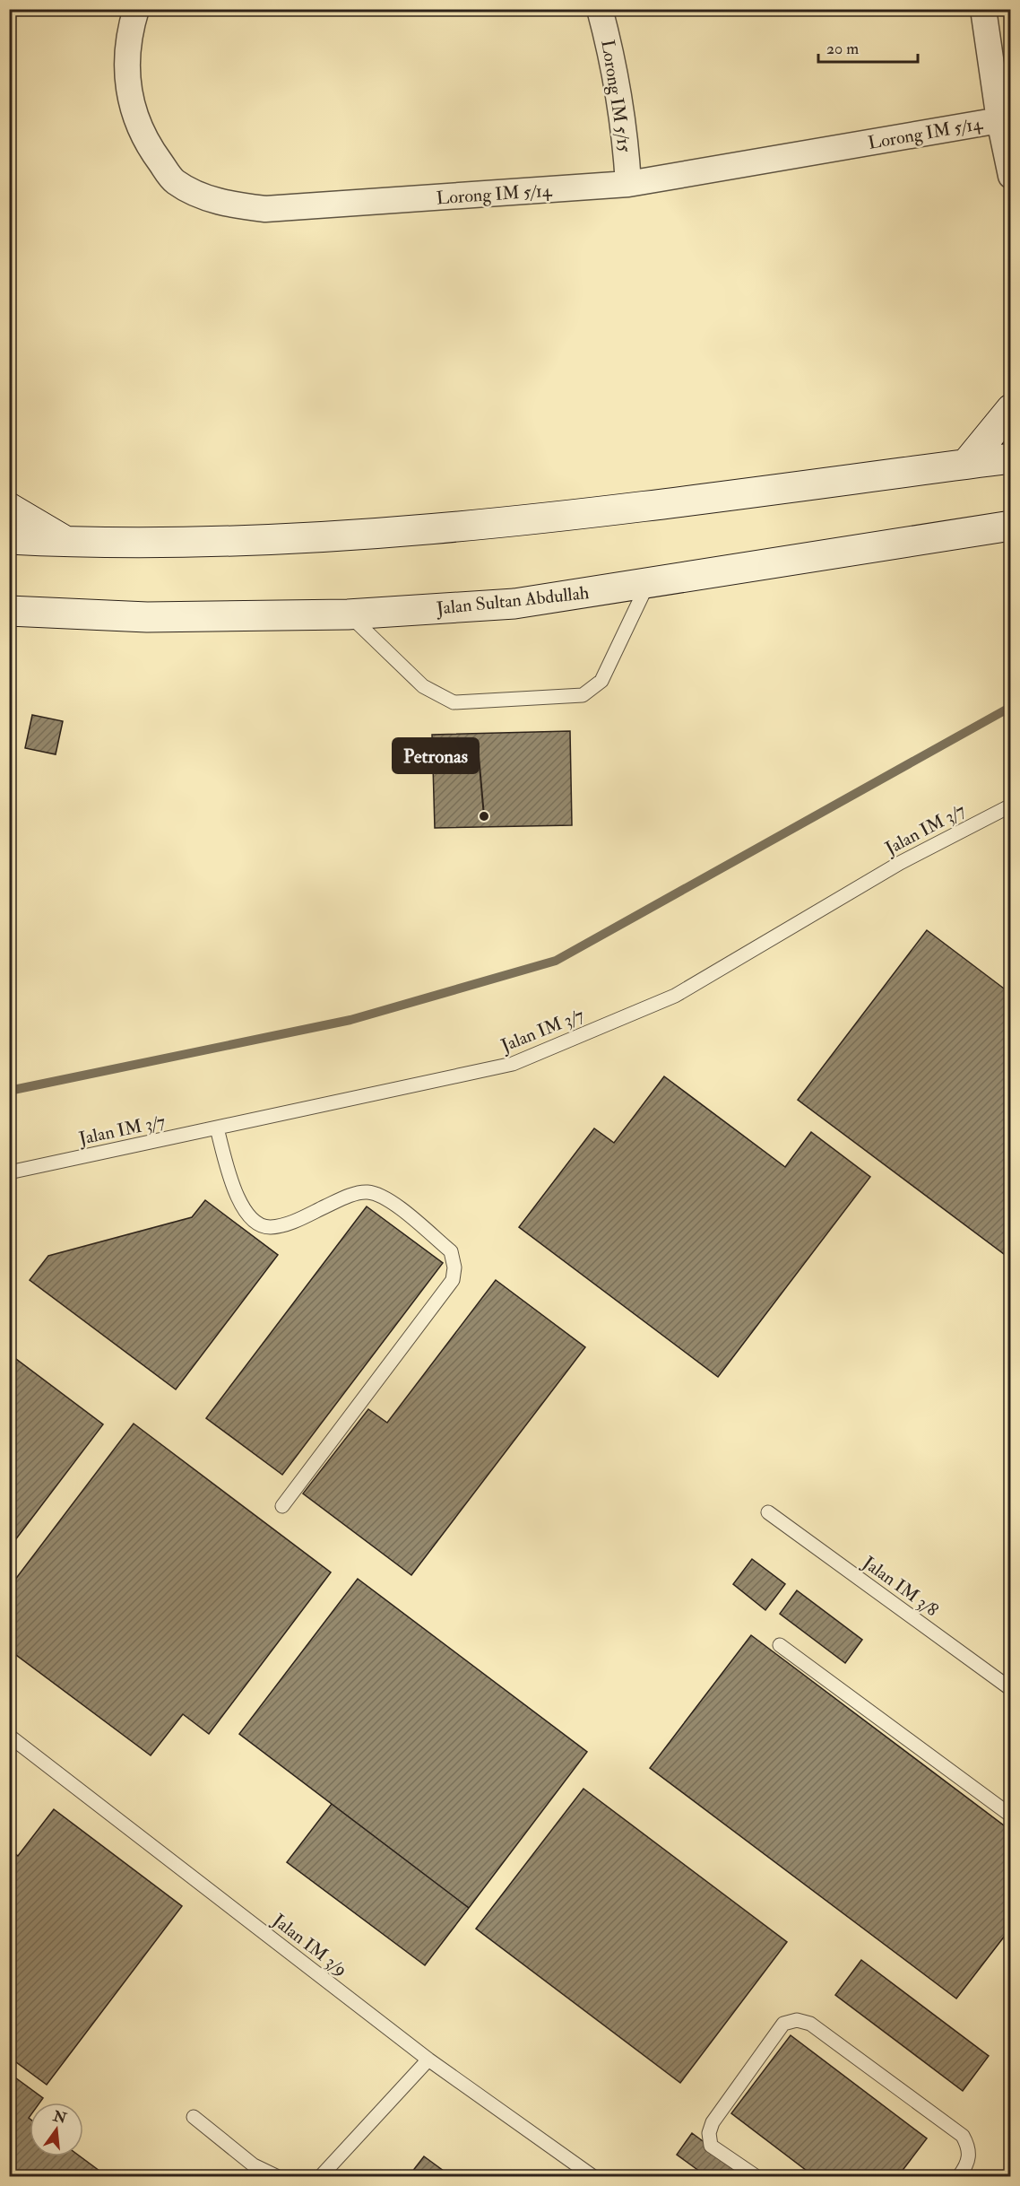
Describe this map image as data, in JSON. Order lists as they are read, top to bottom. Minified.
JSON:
{"streets":{"main road":["Jalan Sultan Abdullah"],"street":["Lorong IM 5/15","Lorong IM 5/14"],"lane":["Jalan IM 3/7","Jalan IM 3/8","Jalan IM 3/9"]},"crossings":[["Lorong IM 5/15","Lorong IM 5/14"]],"places":["Petronas"],"scale_bar":"20 m","north":"top"}
